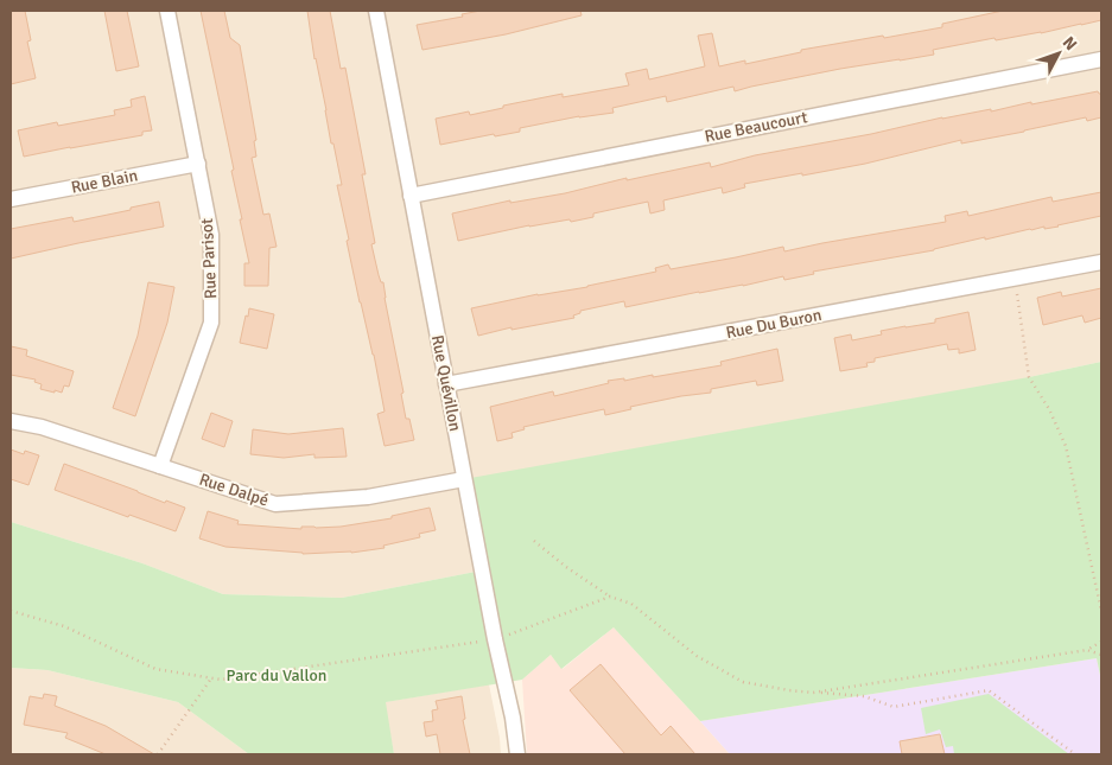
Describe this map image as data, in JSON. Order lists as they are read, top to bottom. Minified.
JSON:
{"streets":{"street":["Rue Beaucourt","Rue Blain","Rue Parisot","Rue Du Buron","Rue Quévillon","Rue Dalpé"]},"crossings":[["Rue Beaucourt","Rue Quévillon"],["Rue Blain","Rue Parisot"],["Rue Parisot","Rue Dalpé"],["Rue Du Buron","Rue Quévillon"],["Rue Quévillon","Rue Dalpé"]],"parks":["Parc du Vallon"],"north":"top right"}
